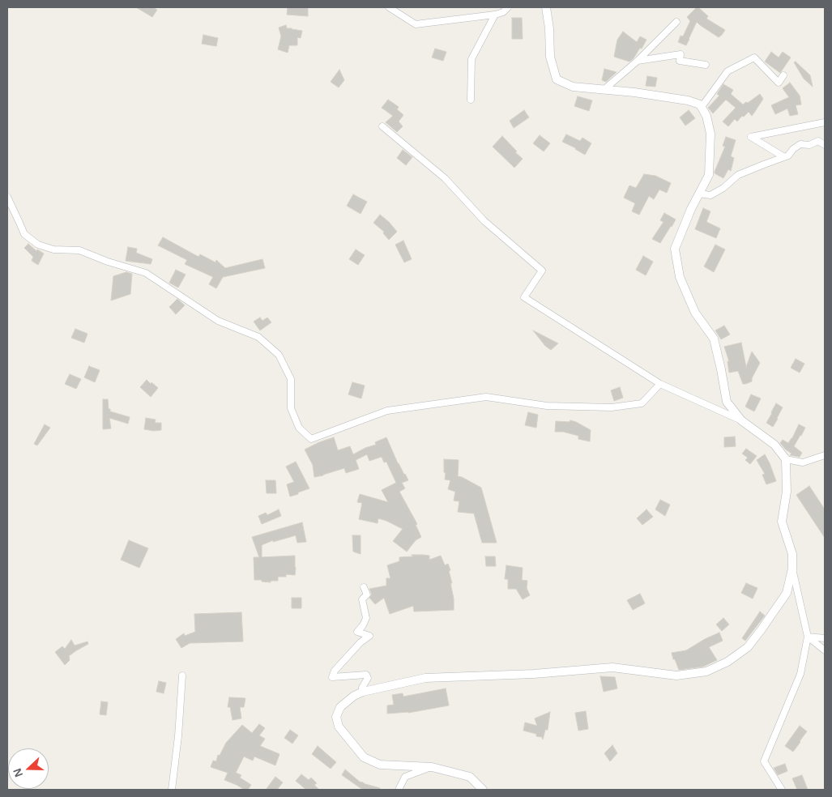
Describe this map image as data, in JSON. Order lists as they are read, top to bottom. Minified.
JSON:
{"north":"left"}
